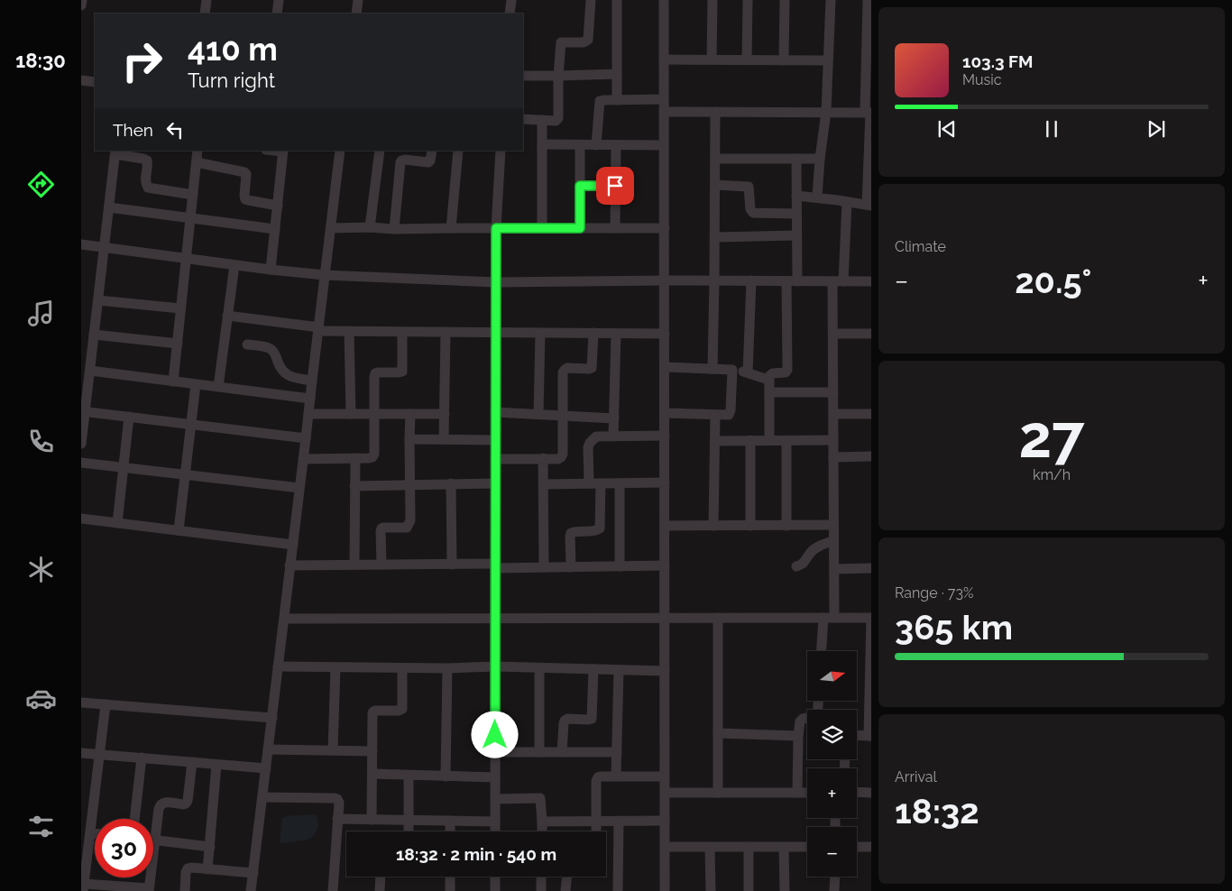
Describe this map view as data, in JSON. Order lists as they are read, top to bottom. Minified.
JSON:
{"north":"right","page":{"tabs":"18:30","turn":["410 m","Turn right"],"song":["103.3 FM","Music"],"then":"Then","tile":["Climate",["27","km/h"],["Range · 73%","365 km"],["Arrival","18:32"]],"heat":["−","20.5°","+"],"map_buttons":["+","−"],"limit":"30","trip":"18:32 · 2 min · 540 m"}}
